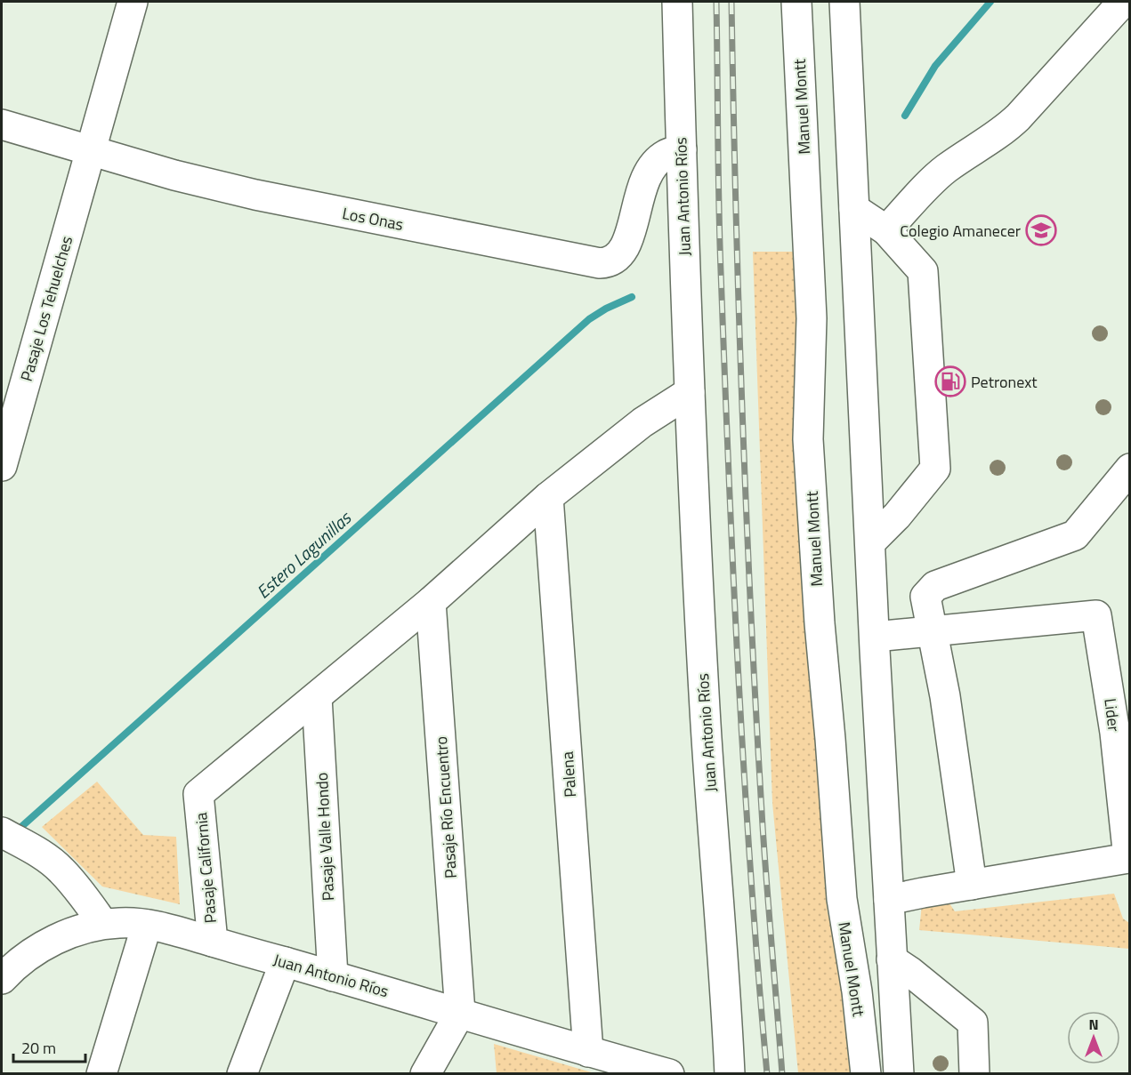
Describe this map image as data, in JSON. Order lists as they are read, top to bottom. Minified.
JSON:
{"streets":{"street":["Manuel Montt","Juan Antonio Ríos","Los Onas","Pasaje Los Tehuelches","Lider","Palena","Pasaje Río Encuentro","Pasaje Valle Hondo","Pasaje California"]},"crossings":[["Juan Antonio Ríos","Los Onas"],["Juan Antonio Ríos","Palena"],["Juan Antonio Ríos","Pasaje Río Encuentro"],["Juan Antonio Ríos","Pasaje Valle Hondo"],["Juan Antonio Ríos","Pasaje California"],["Los Onas","Pasaje Los Tehuelches"],["Pasaje Valle Hondo","Pasaje California"]],"water":["Estero Lagunillas"],"places":{"school or university":["Colegio Amanecer"],"fuel station":["Petronext"]},"scale_bar":"20 m","north":"top"}
